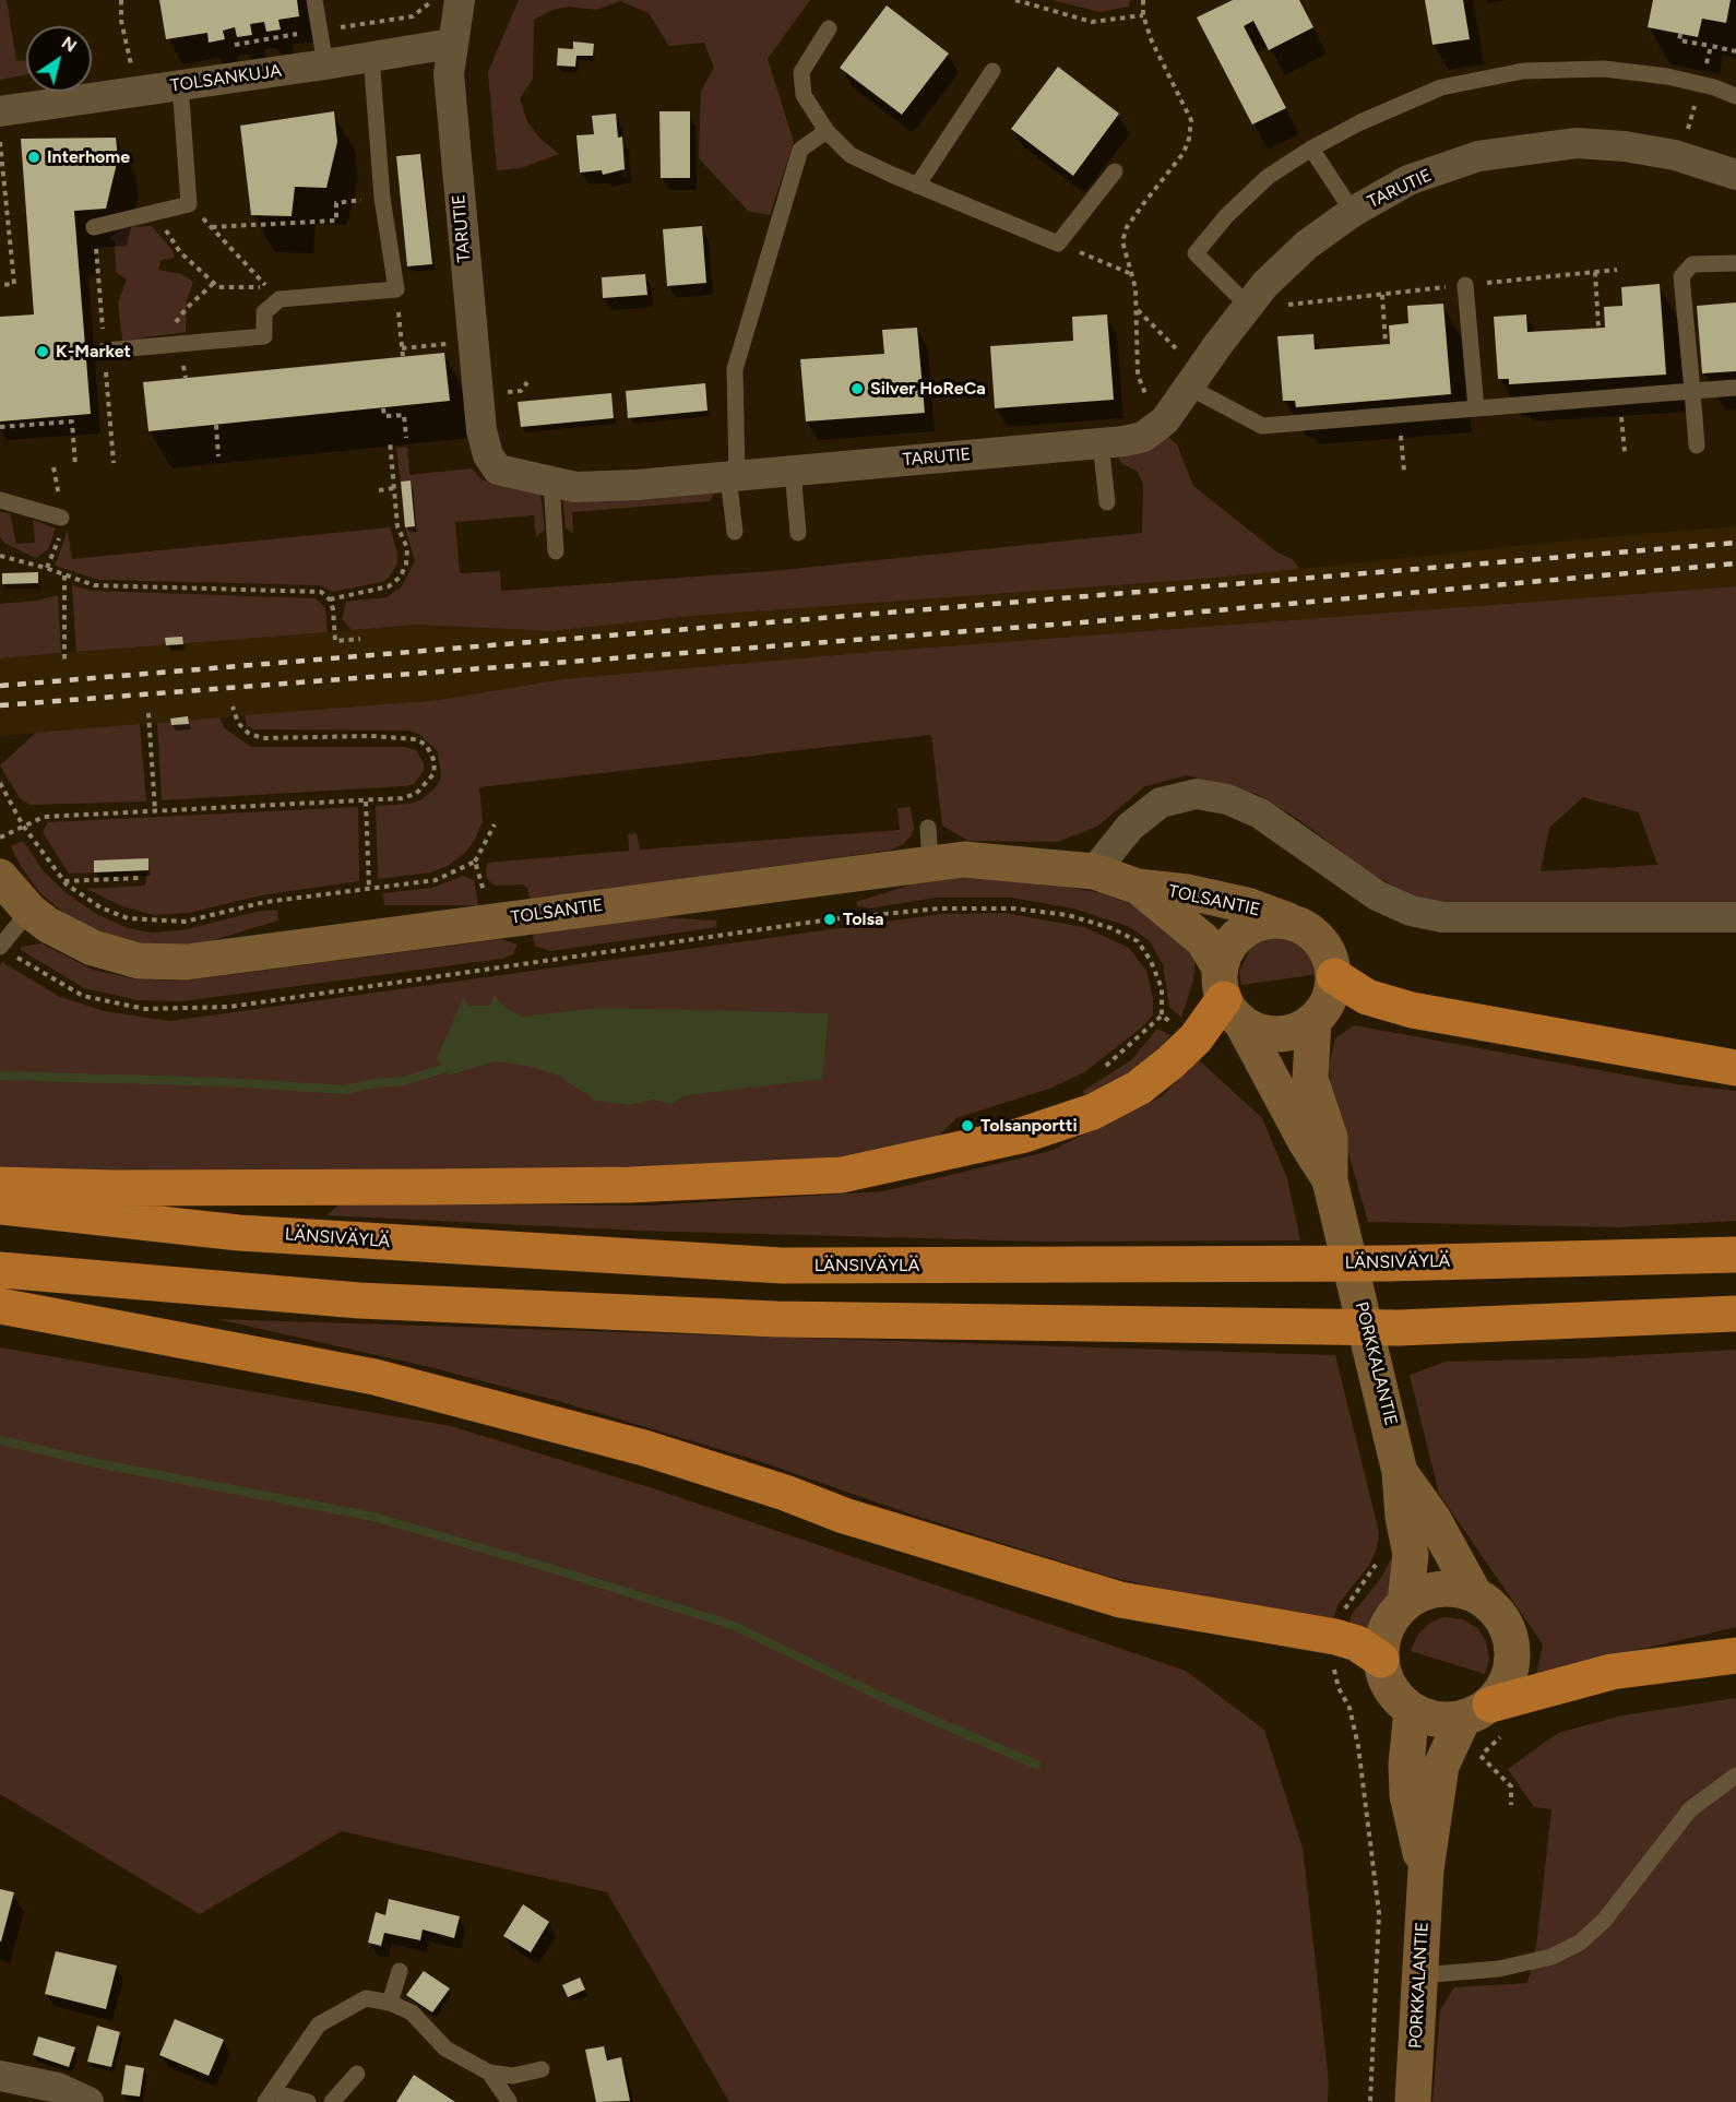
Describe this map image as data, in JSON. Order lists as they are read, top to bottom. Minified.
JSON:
{"streets":{"highway":["LÄNSIVÄYLÄ"],"street":["TOLSANKUJA","TARUTIE","TOLSANTIE","PORKKALANTIE"]},"crossings":[["TOLSANKUJA","TARUTIE"],["TOLSANTIE","PORKKALANTIE"]],"places":["Interhome","K-Market","Silver HoReCa","Tolsa","Tolsanportti"],"north":"top right"}
